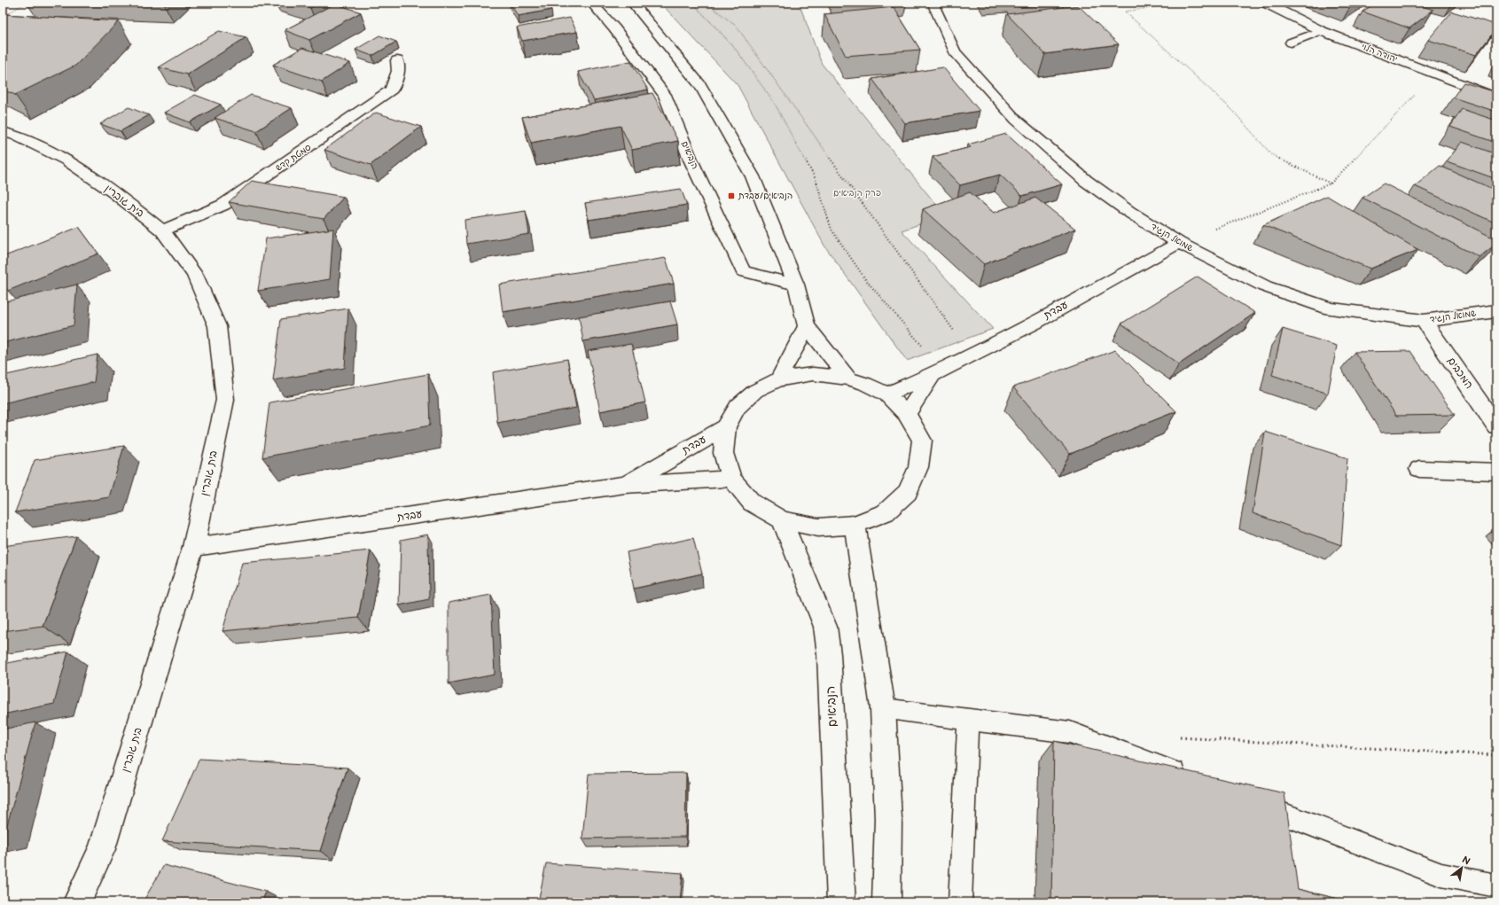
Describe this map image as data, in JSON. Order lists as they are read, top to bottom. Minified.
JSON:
{"streets":{"street":["יהודה הלוי","הנביאים","סמטת קדש","בית גוברין","שמואל הנגיד","עבדת","המכבים"]},"crossings":[["סמטת קדש","בית גוברין"],["בית גוברין","עבדת"],["שמואל הנגיד","עבדת"],["שמואל הנגיד","המכבים"]],"parks":["פרק הנביאים"],"places":{"transit":["הנביאים/עבדת"]},"north":"top right"}
